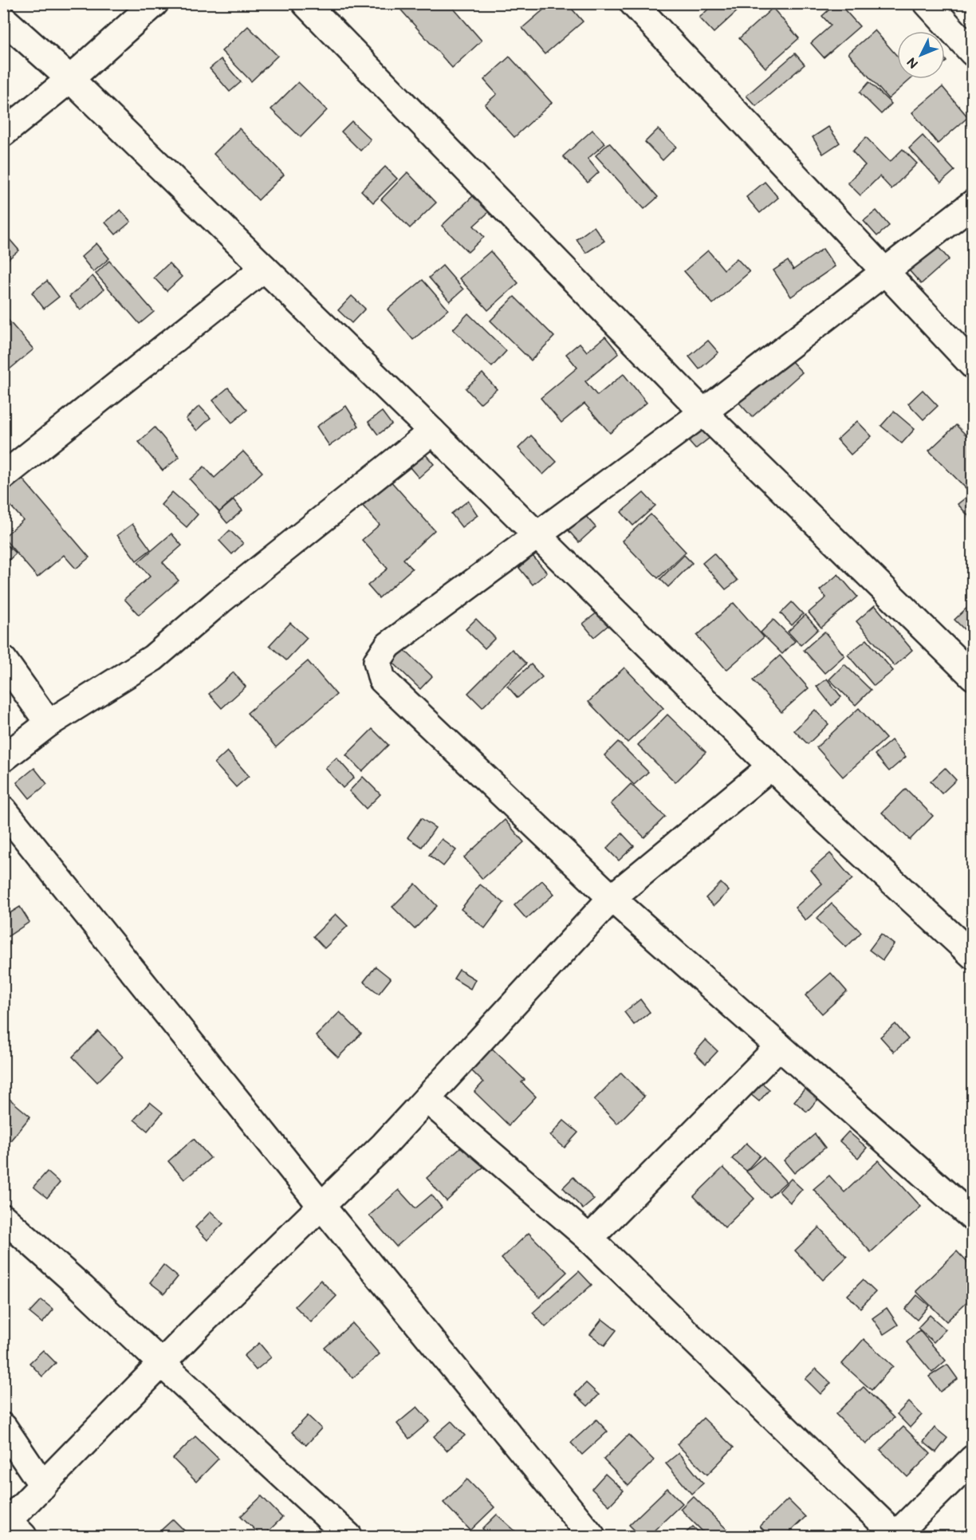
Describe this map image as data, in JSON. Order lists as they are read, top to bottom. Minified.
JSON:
{"north":"bottom left"}
